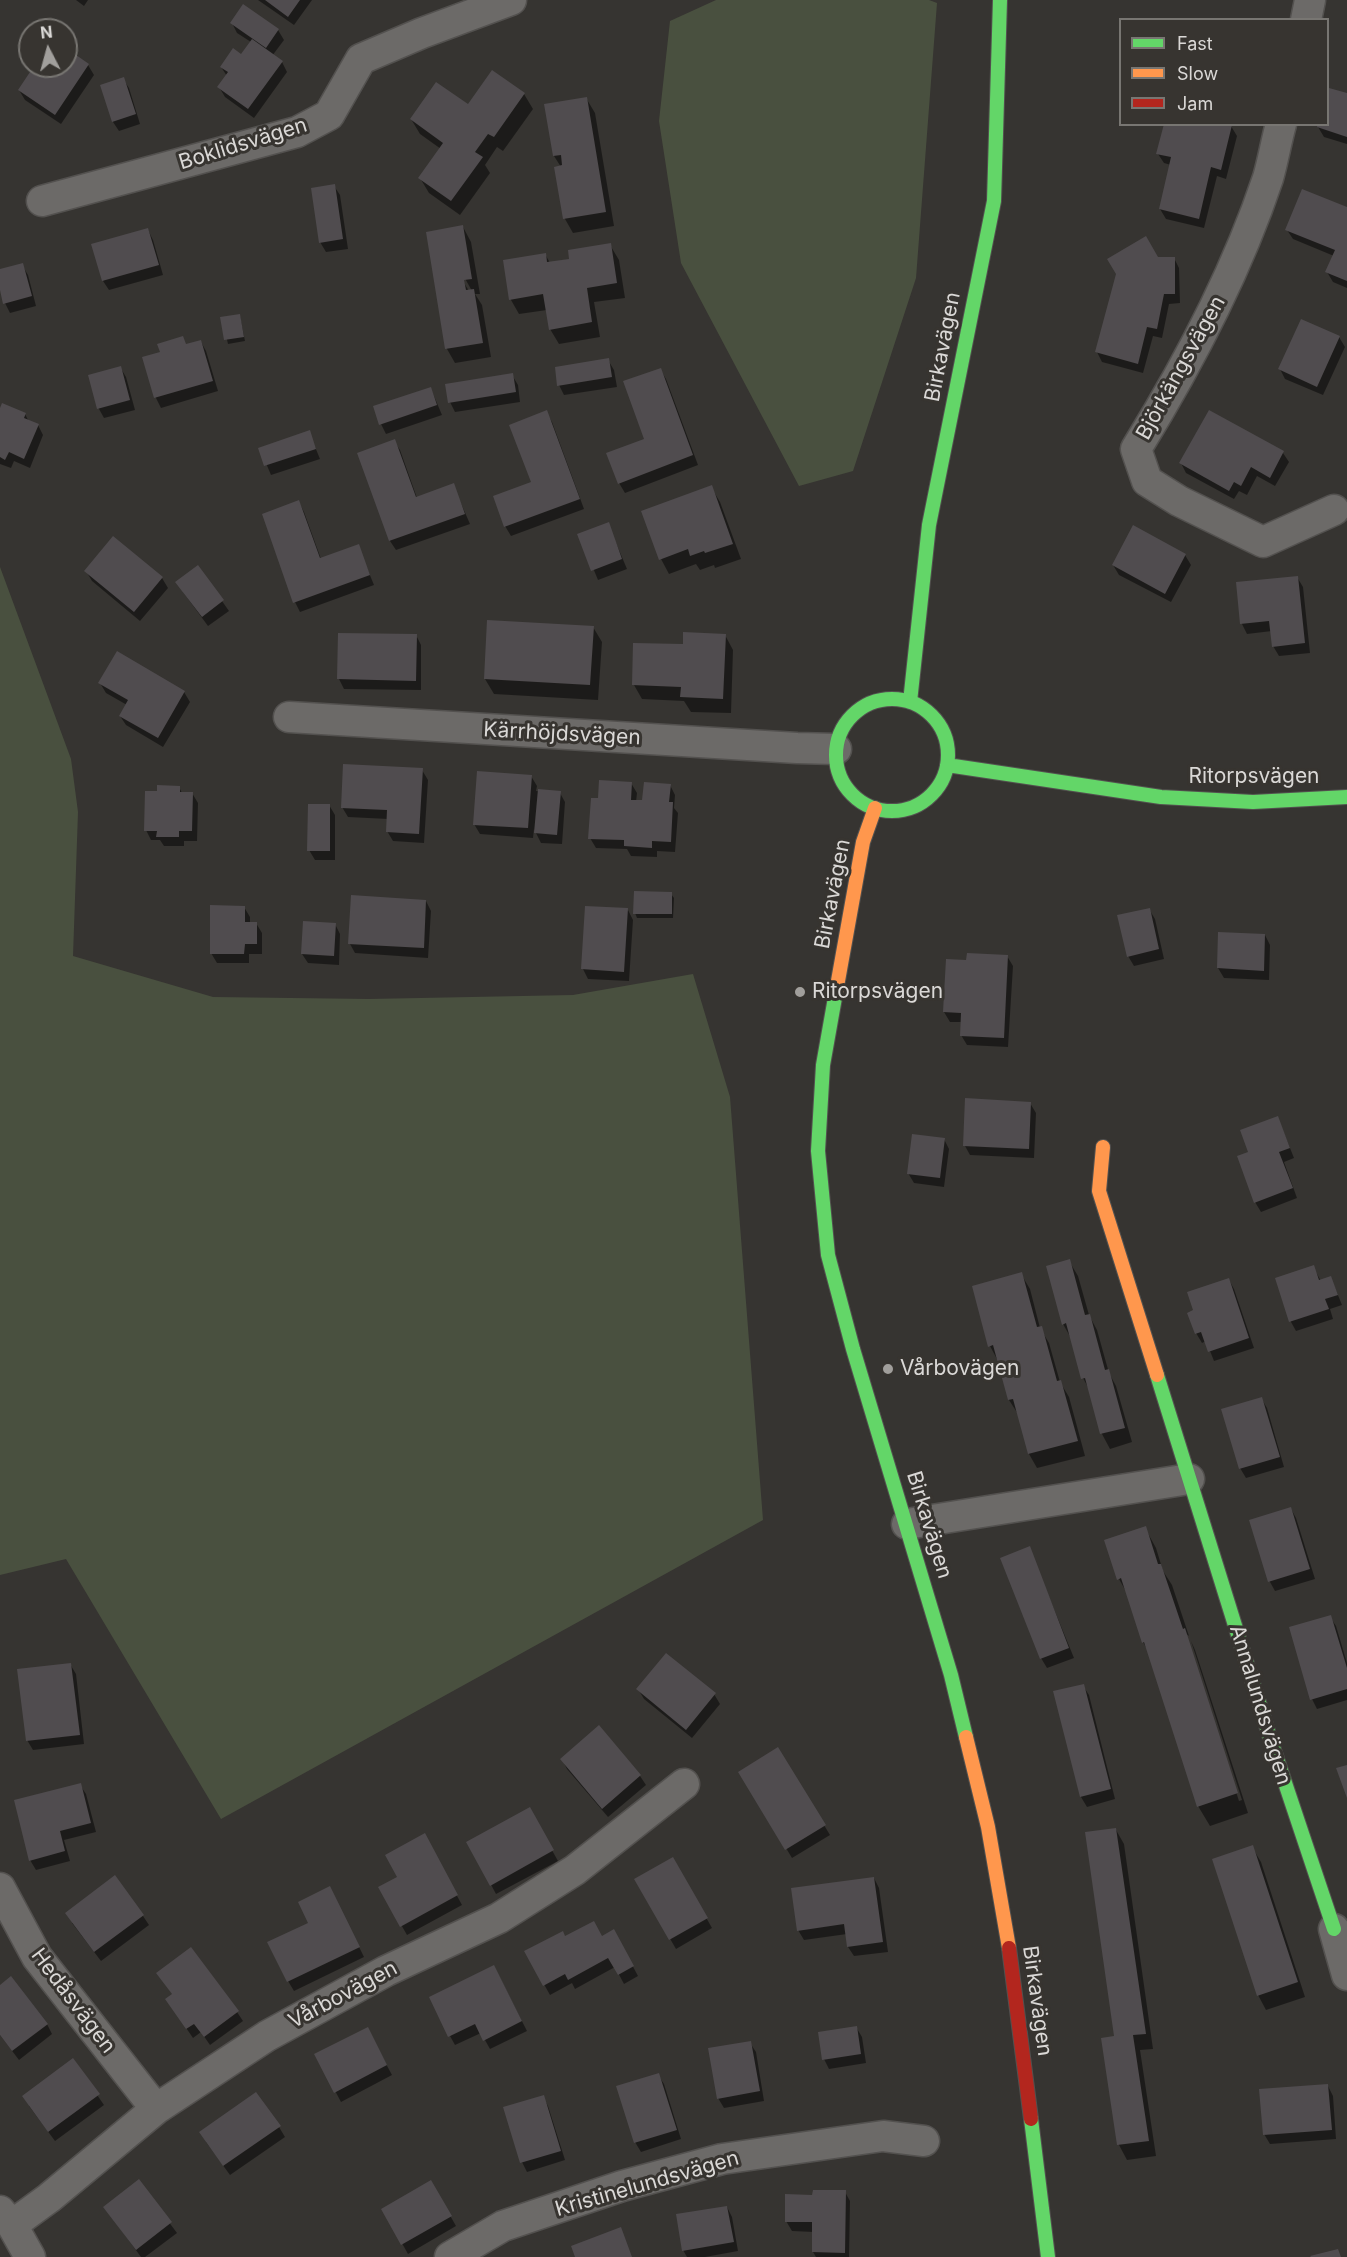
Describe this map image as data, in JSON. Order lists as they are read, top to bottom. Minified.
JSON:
{"streets":{"street":["Boklidsvägen","Birkavägen","Björkängsvägen","Kärrhöjdsvägen","Ritorpsvägen","Annalundsvägen","Vårbovägen","Hedåsvägen","Kristinelundsvägen"]},"crossings":[["Birkavägen","Kärrhöjdsvägen"],["Birkavägen","Ritorpsvägen"],["Kärrhöjdsvägen","Ritorpsvägen"],["Vårbovägen","Hedåsvägen"]],"places":["Ritorpsvägen","Vårbovägen"],"legend":["Fast","Slow","Jam"],"north":"top"}
